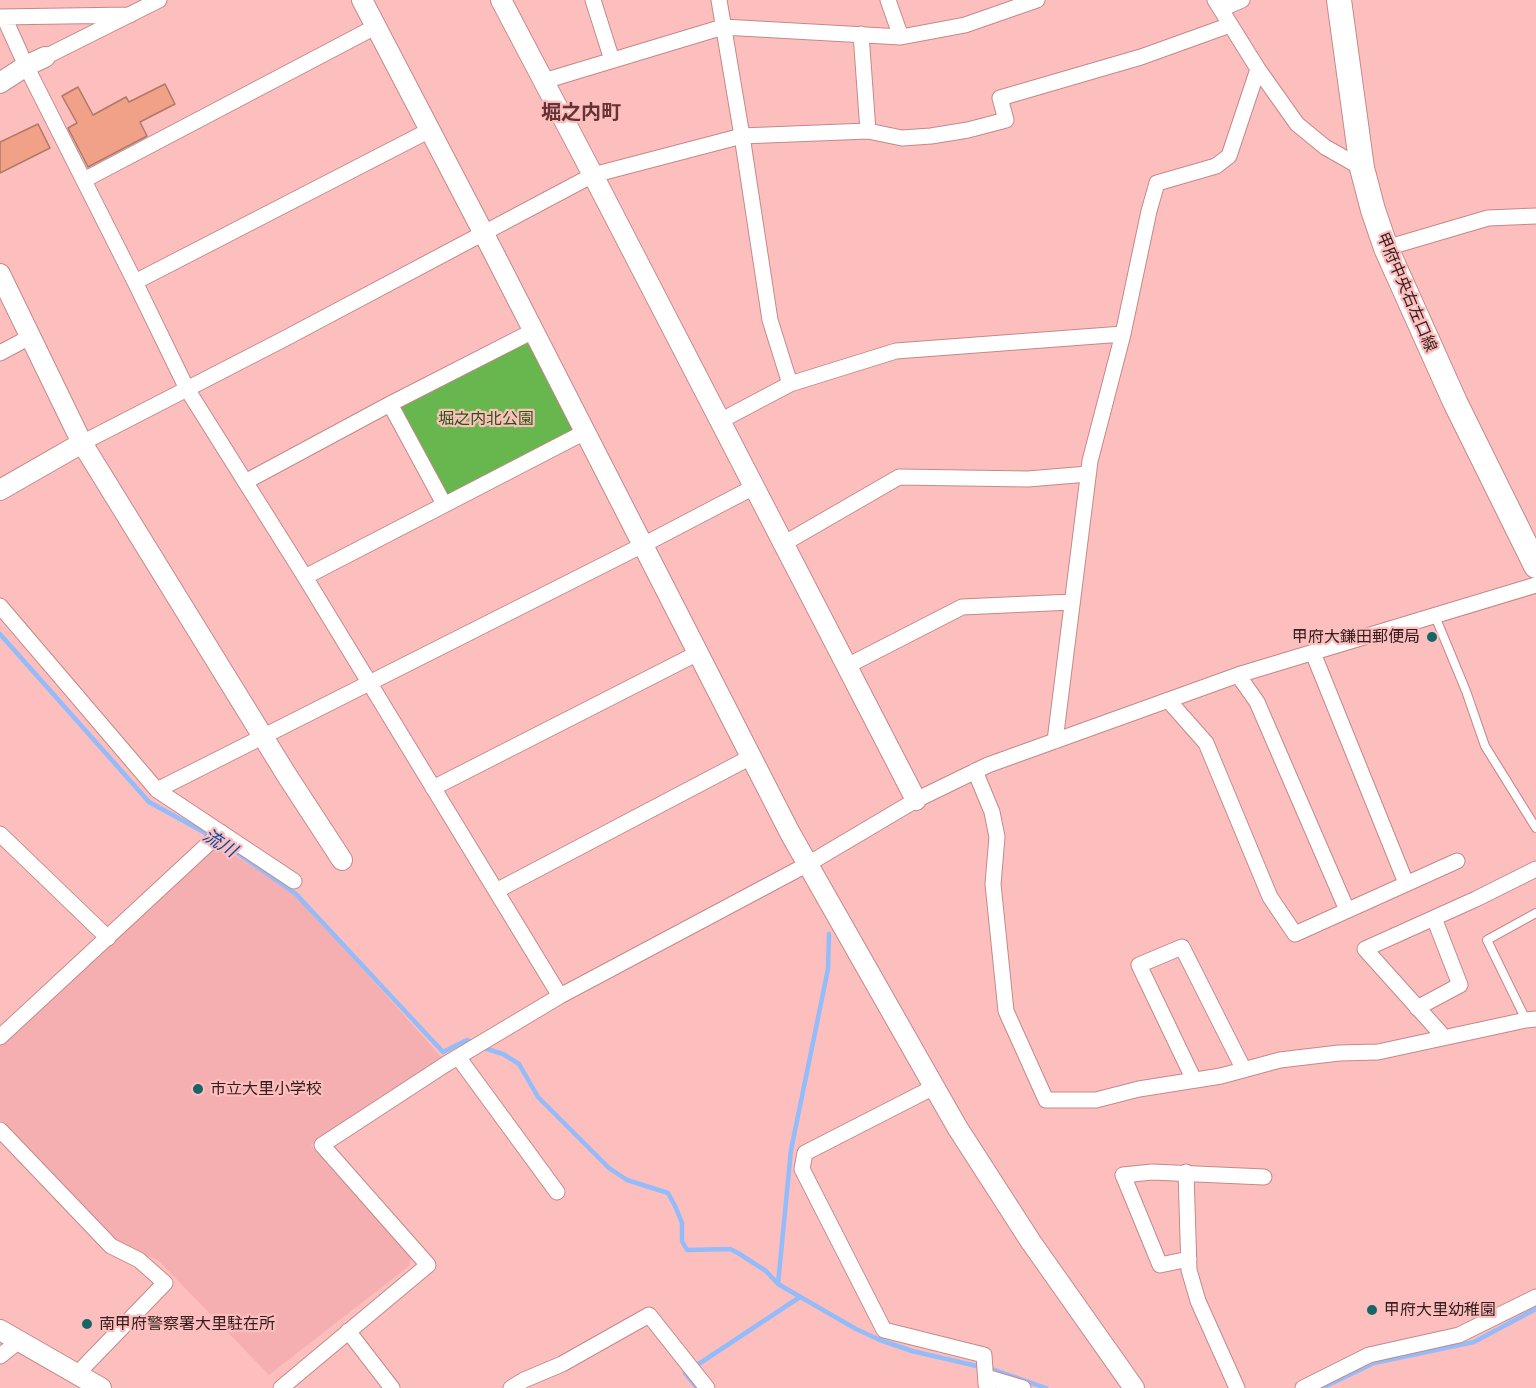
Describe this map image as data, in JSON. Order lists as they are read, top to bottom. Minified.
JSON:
{"streets":{"main road":["甲府中央右左口線"]},"districts":["堀之内町"],"water":["流川"],"parks":["堀之内北公園"],"places":["甲府大鎌田郵便局","市立大里小学校","甲府大里幼稚園","南甲府警察署大里駐在所"]}
